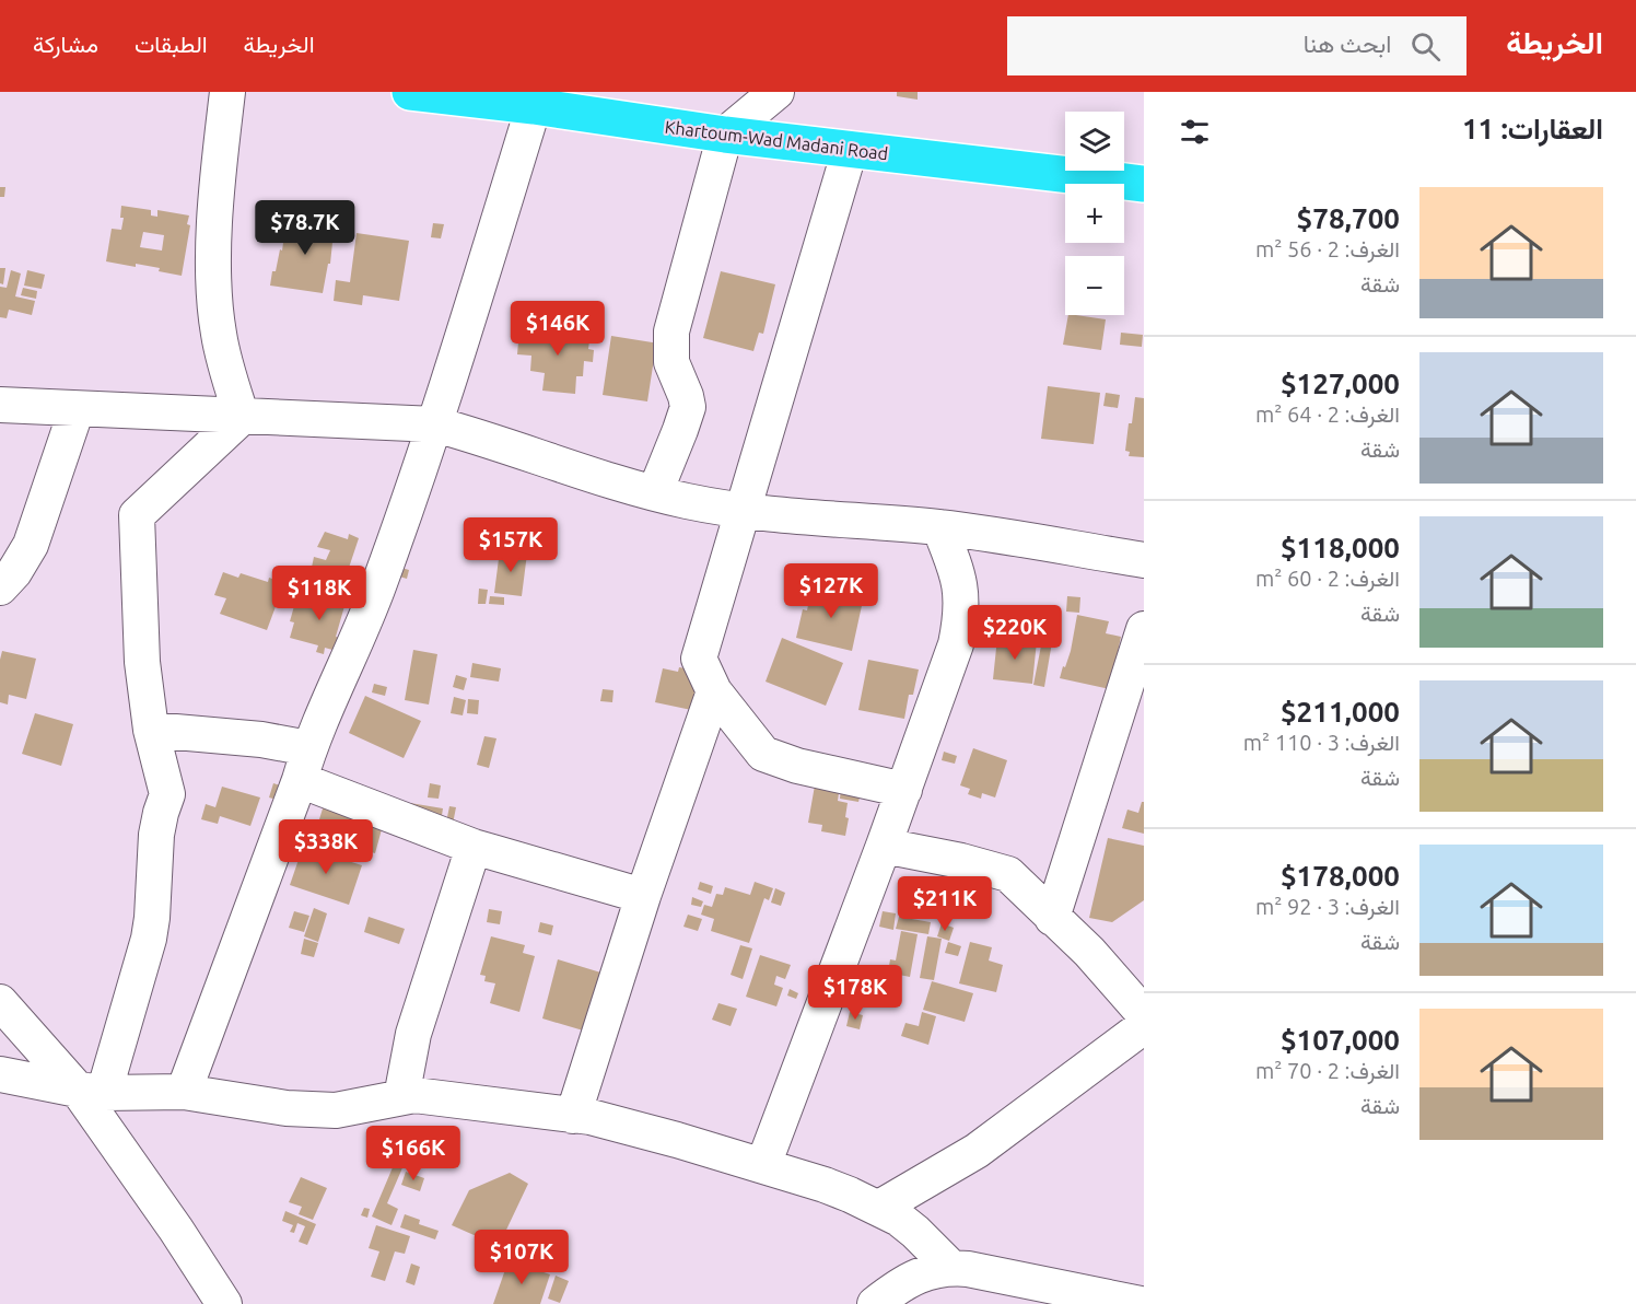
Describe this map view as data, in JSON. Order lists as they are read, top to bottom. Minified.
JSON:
{"streets":{"highway":["Khartoum-Wad Madani Road"]},"page":{"header":"الخريطة","search":"ابحث هنا","nav":["الخريطة","الطبقات","مشاركة"],"heading":"العقارات: 11","map_buttons":["+","−"],"list":[{"name":"$78,700","note":"الغرف: 2 · 56 m² · شقة"},{"name":"$127,000","note":"الغرف: 2 · 64 m² · شقة"},{"name":"$118,000","note":"الغرف: 2 · 60 m² · شقة"},{"name":"$211,000","note":"الغرف: 3 · 110 m² · شقة"},{"name":"$178,000","note":"الغرف: 3 · 92 m² · شقة"},{"name":"$107,000","note":"الغرف: 2 · 70 m² · شقة"}],"price":["$78.7K","$146K","$157K","$127K","$118K","$220K","$338K","$211K","$178K","$166K","$107K"]}}
